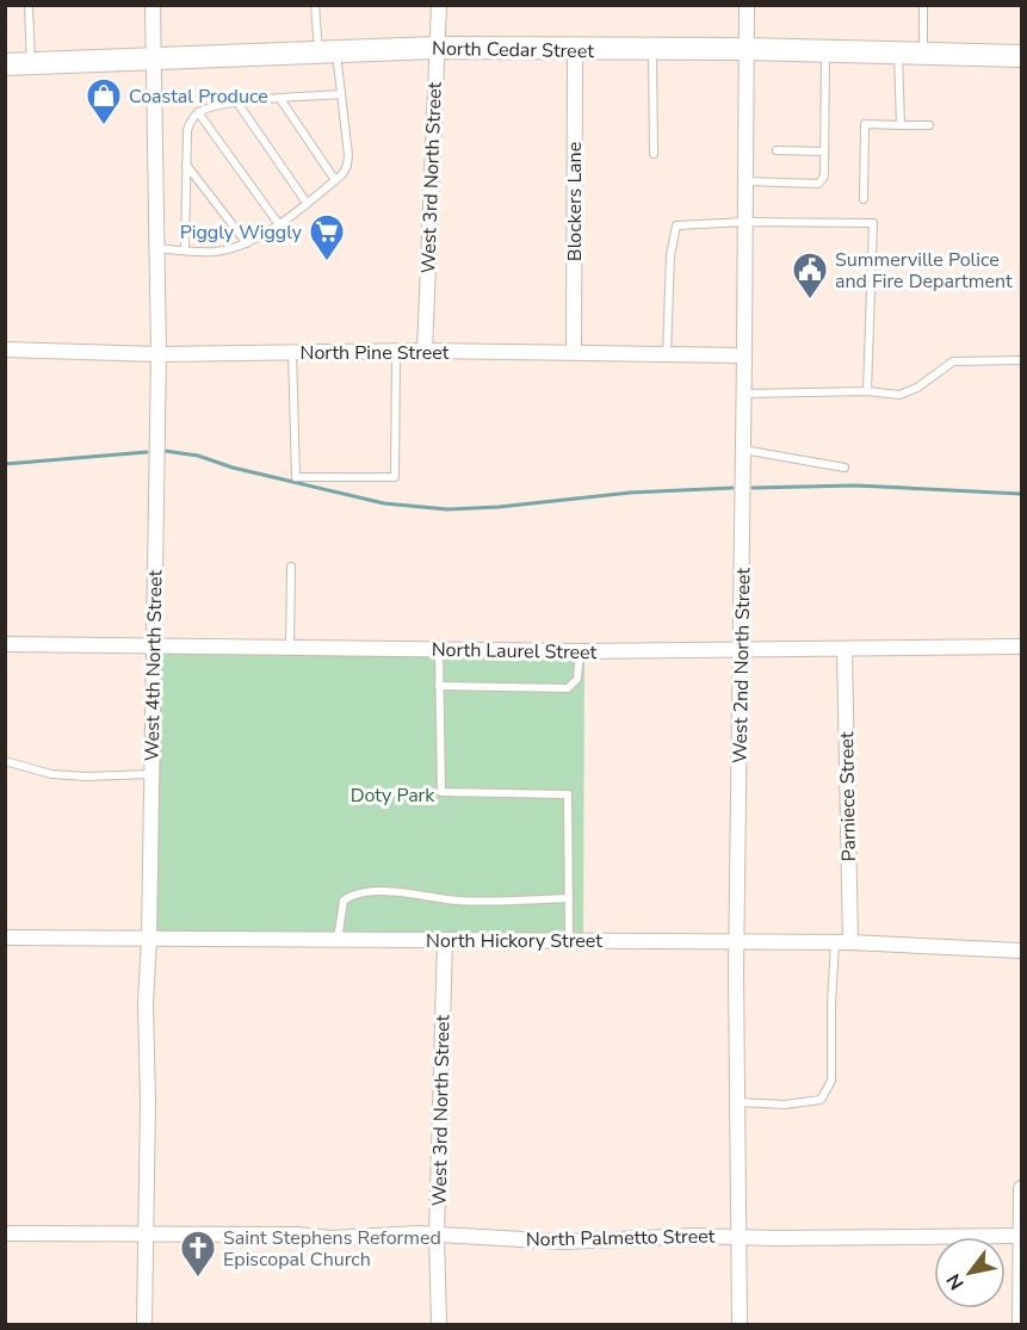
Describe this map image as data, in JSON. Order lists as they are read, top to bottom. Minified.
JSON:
{"streets":{"street":["North Cedar Street","West 3rd North Street","Blockers Lane","North Pine Street","North Laurel Street","West 4th North Street","West 2nd North Street","Parniece Street","North Hickory Street","North Palmetto Street"]},"crossings":[["North Cedar Street","West 3rd North Street"],["North Cedar Street","Blockers Lane"],["North Cedar Street","West 4th North Street"],["North Cedar Street","West 2nd North Street"],["West 3rd North Street","North Pine Street"],["West 3rd North Street","North Hickory Street"],["West 3rd North Street","North Palmetto Street"],["Blockers Lane","North Pine Street"],["North Pine Street","West 4th North Street"],["North Pine Street","West 2nd North Street"],["North Laurel Street","West 4th North Street"],["North Laurel Street","West 2nd North Street"],["North Laurel Street","Parniece Street"],["West 4th North Street","North Hickory Street"],["West 4th North Street","North Palmetto Street"],["West 2nd North Street","North Hickory Street"],["West 2nd North Street","North Palmetto Street"],["Parniece Street","North Hickory Street"]],"parks":["Doty Park"],"places":{"shop":["Coastal Produce"],"supermarket":["Piggly Wiggly"],"public building":["Summerville Police and Fire Department"],"church":["Saint Stephens Reformed Episcopal Church"]},"north":"bottom left"}
